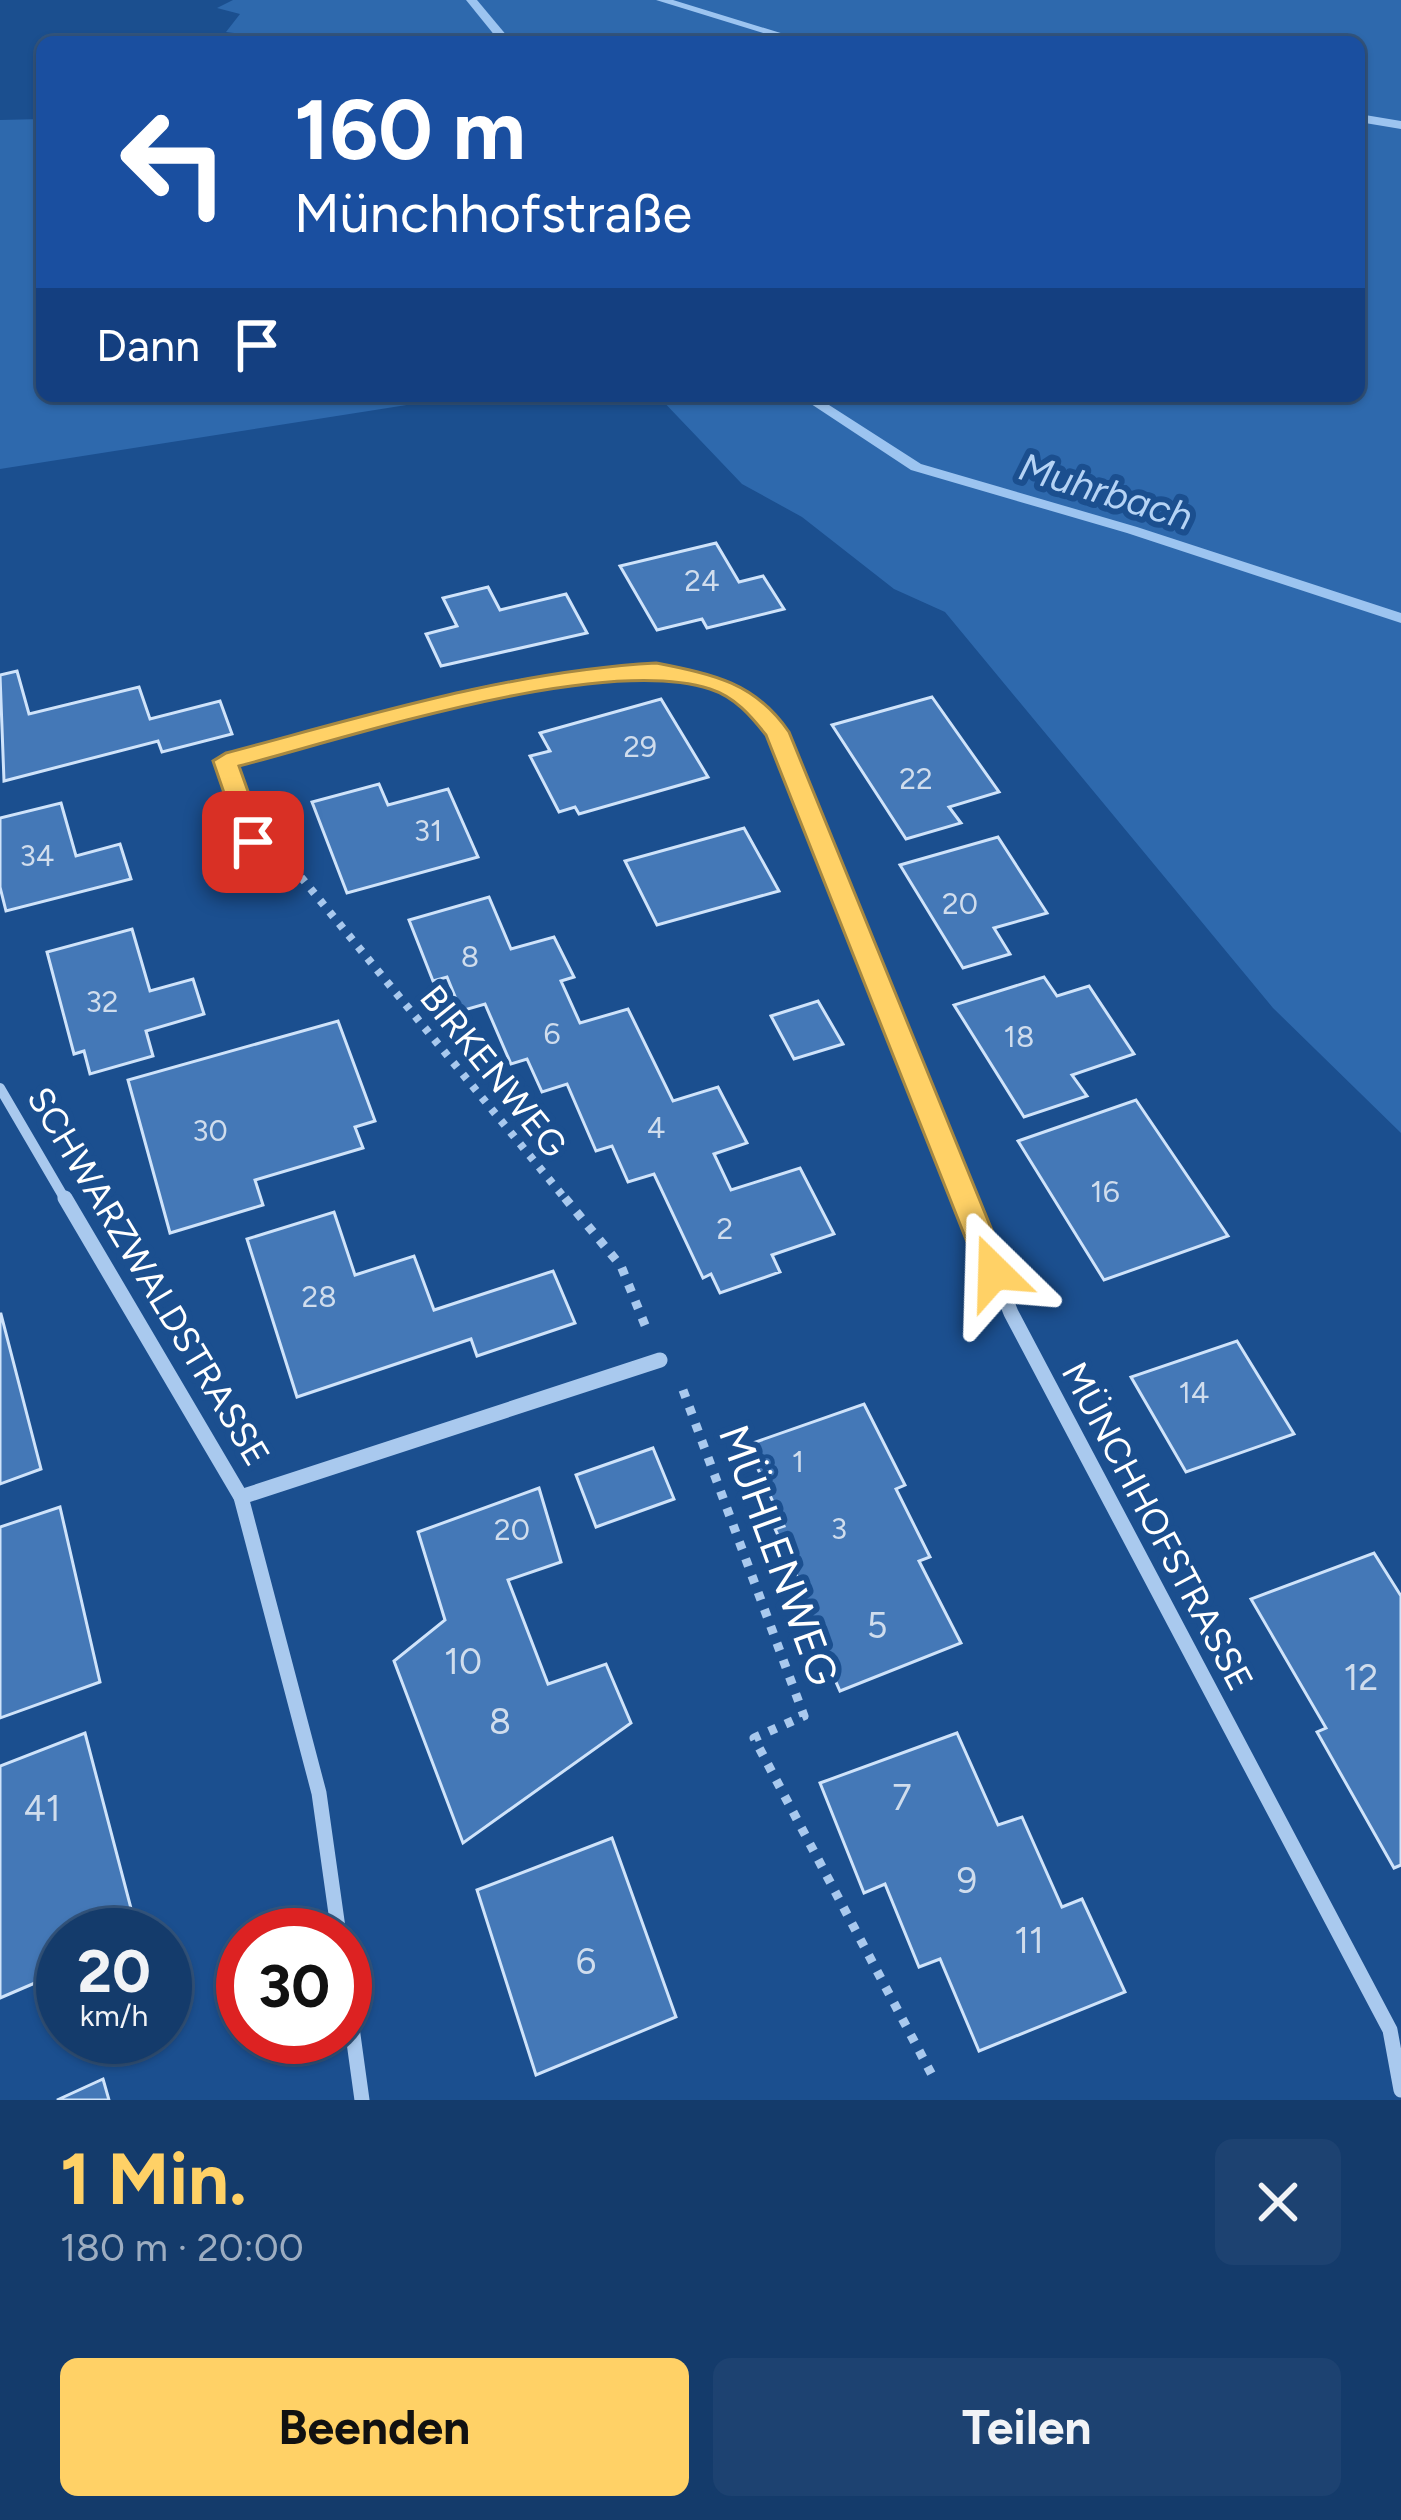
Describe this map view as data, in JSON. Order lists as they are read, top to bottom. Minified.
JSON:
{"streets":{"street":["SCHWARZWALDSTRASSE","MÜNCHHOFSTRASSE"],"path":["BIRKENWEG","MÜHLENWEG"]},"crossings":[["BIRKENWEG","SCHWARZWALDSTRASSE"],["BIRKENWEG","MÜNCHHOFSTRASSE"],["BIRKENWEG","MÜHLENWEG"],["SCHWARZWALDSTRASSE","MÜHLENWEG"]],"water":["Muhrbach"],"house_numbers":["24","29","22","31","34","20","8","32","6","18","4","30","16","2","28","14","1","3","20","5","10","12","8","7","41","9","11","6"],"page":{"turn":["160 m","Münchhofstraße"],"then":"Dann","speed":"20 km/h","limit":"30","heading":["1 Min.","180 m · 20:00"],"buttons":["Beenden","Teilen"]}}
